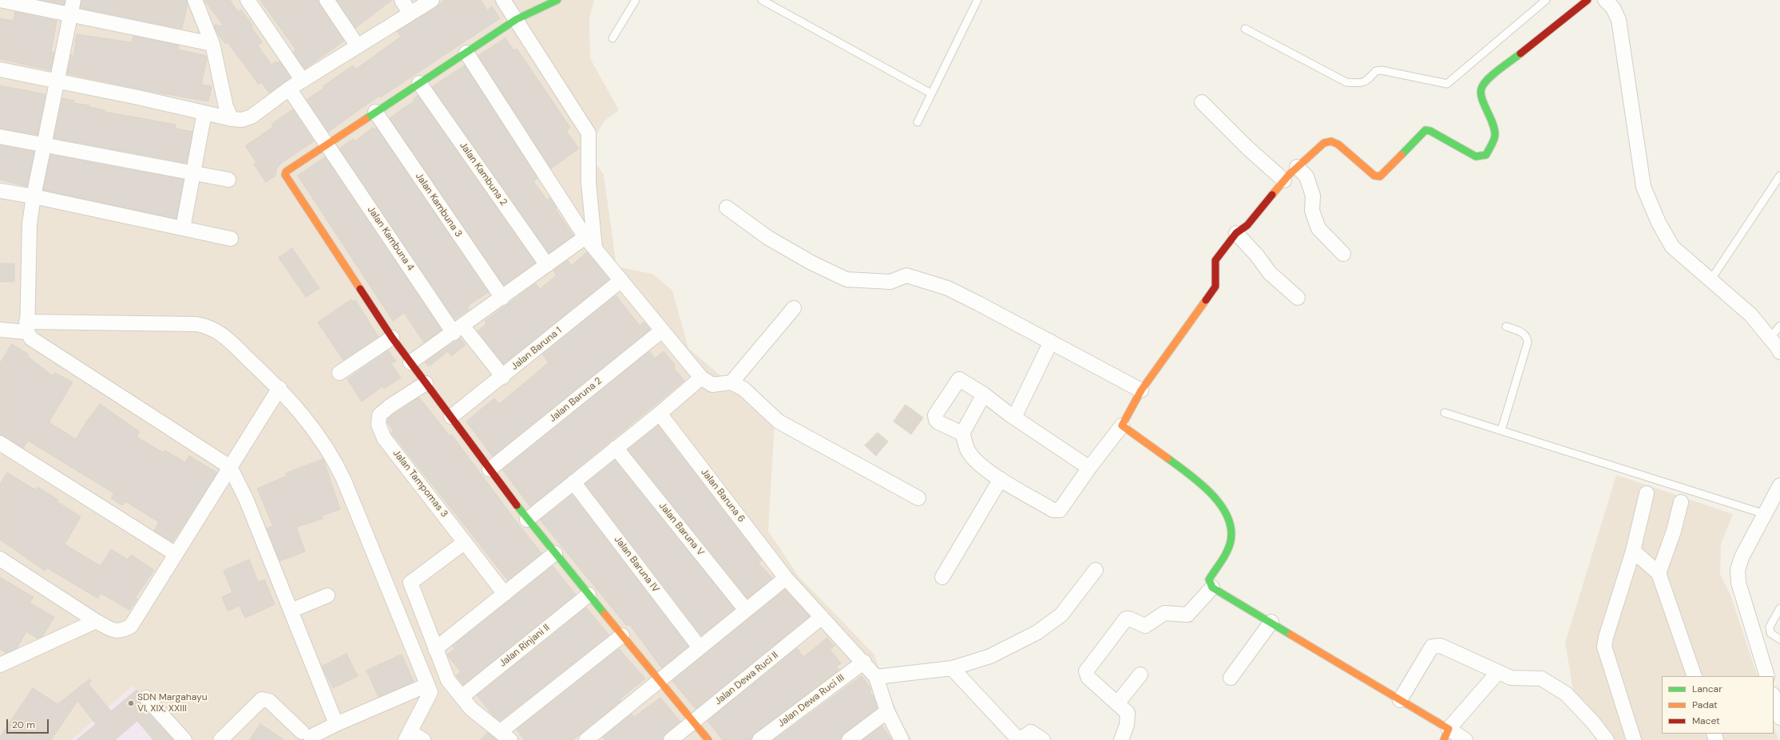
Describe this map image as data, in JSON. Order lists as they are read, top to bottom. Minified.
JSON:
{"streets":{"street":["Jalan Kambuna 2","Jalan Kambuna 3","Jalan Kambuna 4","Jalan Baruna 1","Jalan Baruna 2","Jalan Tampomas 3","Jalan Baruna 6","Jalan Baruna V","Jalan Baruna IV","Jalan Rinjani II","Jalan Dewa Ruci II","Jalan Dewa Ruci III"]},"crossings":[["Jalan Kambuna 4","Jalan Baruna 1"],["Jalan Baruna 6","Jalan Dewa Ruci II"],["Jalan Baruna 6","Jalan Dewa Ruci III"]],"places":["SDN Margahayu VI, XIX, XXIII"],"legend":["Lancar","Padat","Macet"],"scale_bar":"20 m"}
